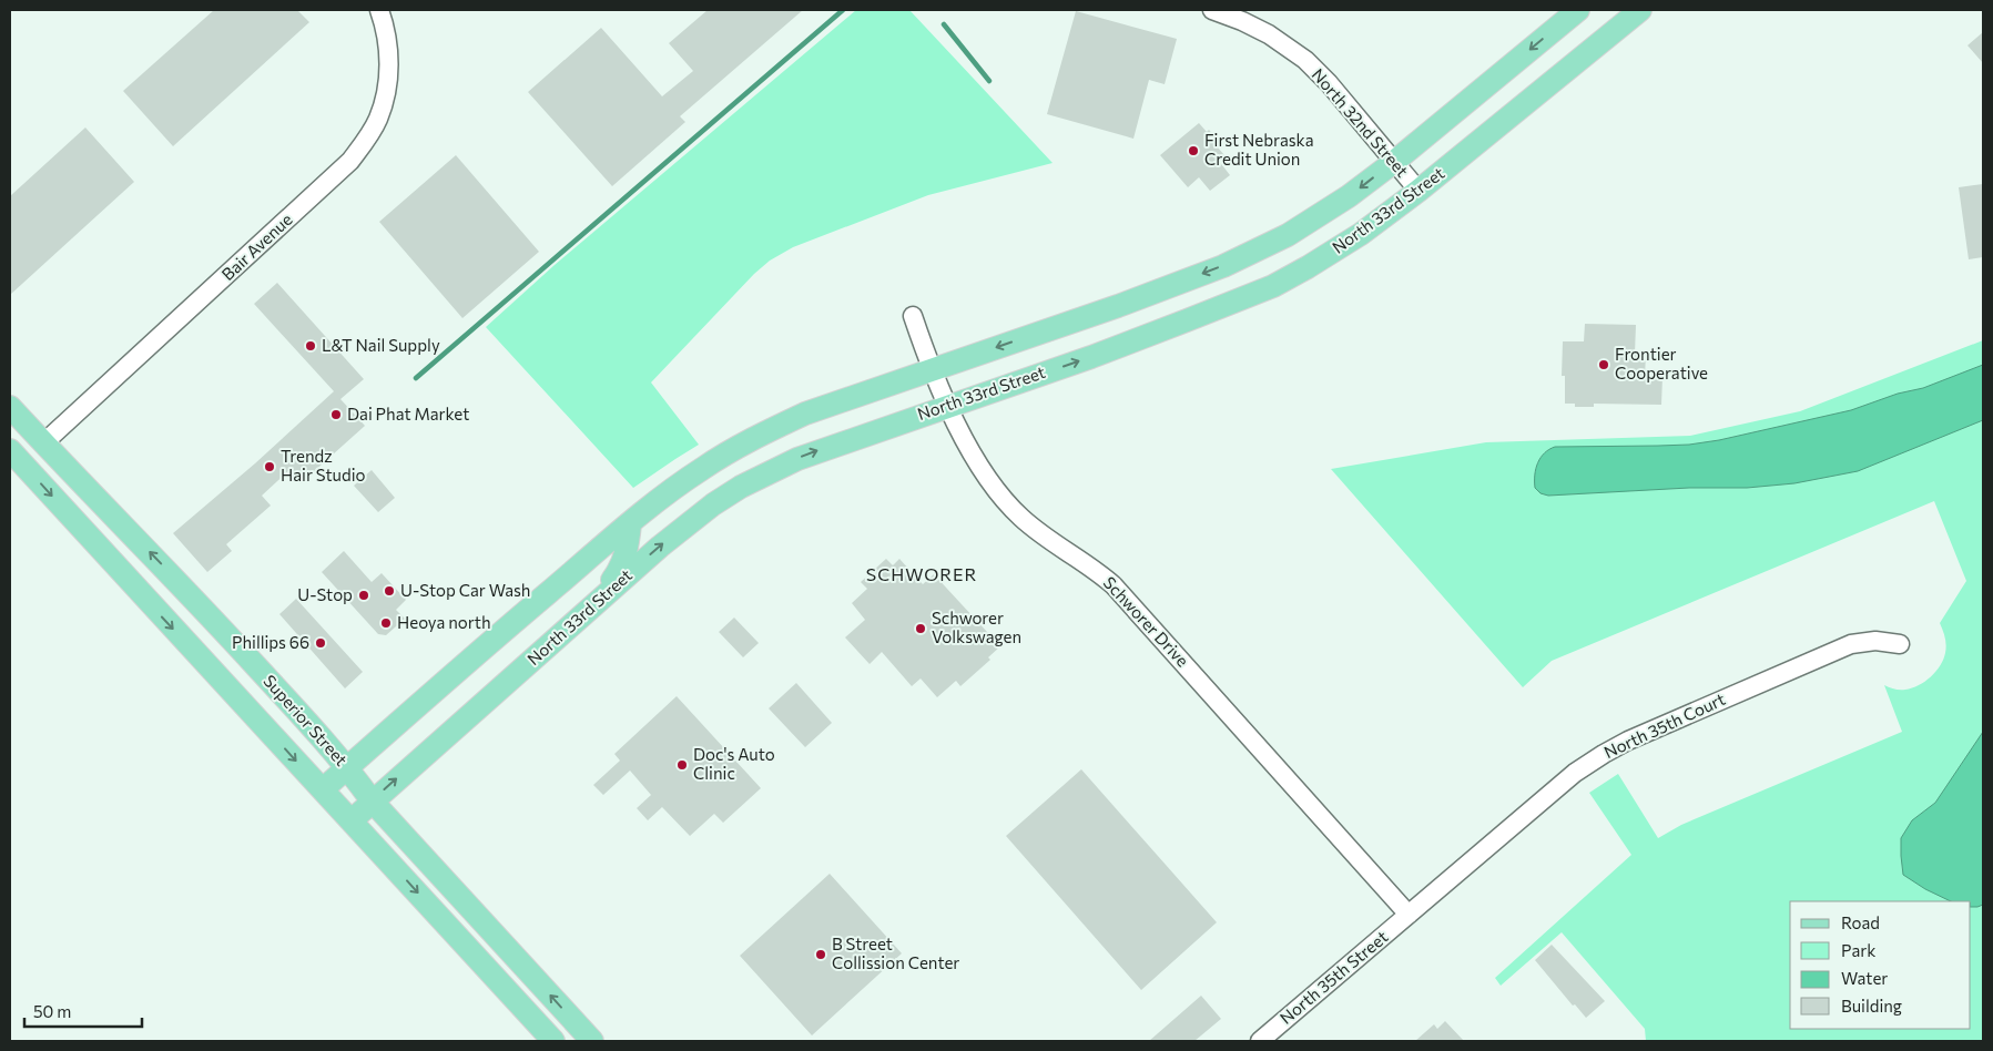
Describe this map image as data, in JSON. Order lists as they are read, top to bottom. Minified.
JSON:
{"streets":{"main road":["North 33rd Street","Superior Street"],"street":["North 32nd Street","Bair Avenue","Schworer Drive","North 35th Court","North 35th Street"]},"crossings":[["North 32nd Street","North 33rd Street"],["North 33rd Street","Schworer Drive"],["North 33rd Street","Superior Street"],["Bair Avenue","Superior Street"],["Schworer Drive","North 35th Court"],["Schworer Drive","North 35th Street"],["North 35th Court","North 35th Street"]],"districts":["SCHWORER"],"places":["First Nebraska Credit Union","L&T Nail Supply","Frontier Cooperative","Dai Phat Market","Trendz Hair Studio","U-Stop Car Wash","U-Stop","Heoya north","Schworer Volkswagen","Phillips 66","Doc's Auto Clinic","B Street Collission Center"],"legend":["Road","Park","Water","Building"],"scale_bar":"50 m"}
